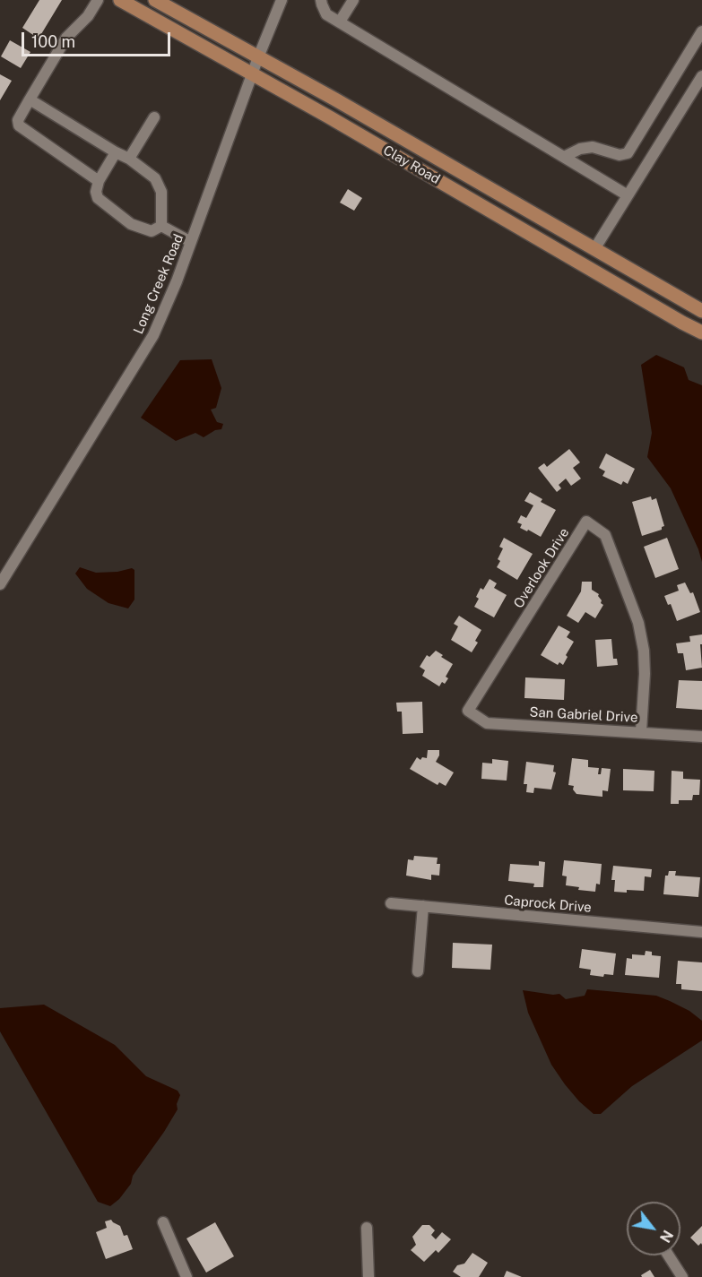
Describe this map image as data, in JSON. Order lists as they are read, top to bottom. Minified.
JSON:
{"streets":{"main road":["Clay Road"],"street":["Long Creek Road","Overlook Drive","San Gabriel Drive","Caprock Drive"]},"crossings":[["Clay Road","Long Creek Road"],["Overlook Drive","San Gabriel Drive"]],"scale_bar":"100 m","north":"bottom right"}
